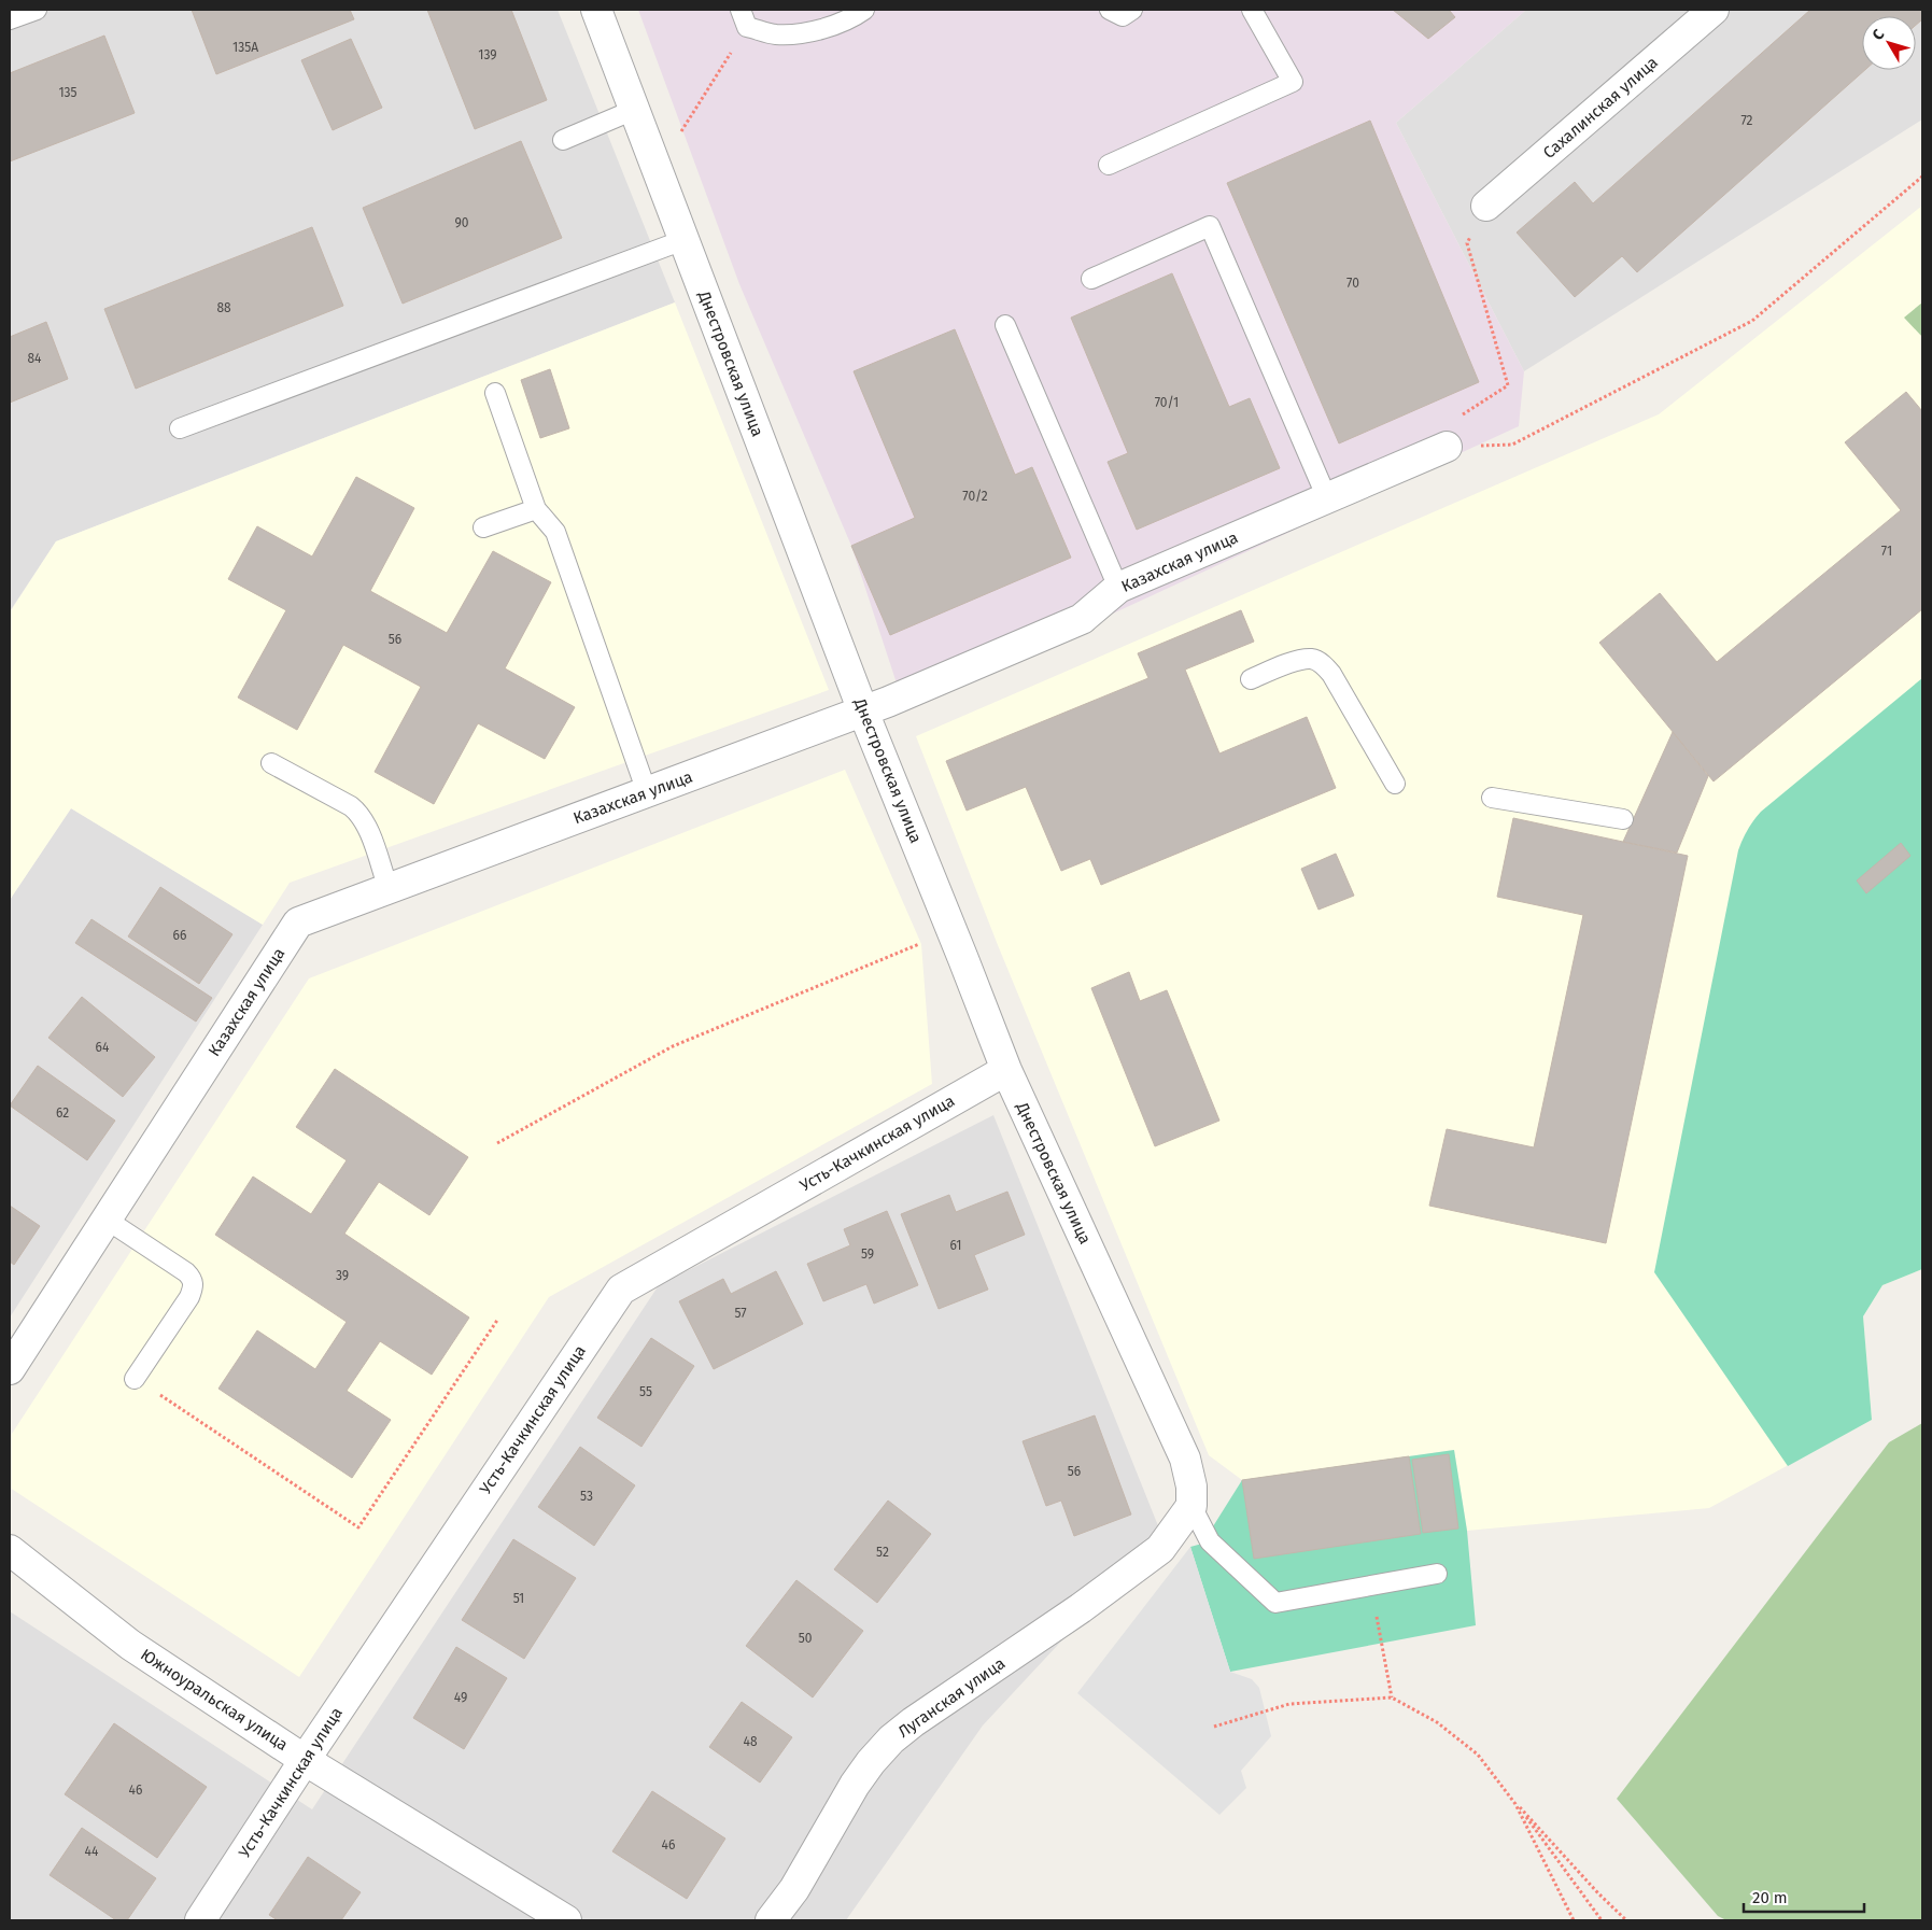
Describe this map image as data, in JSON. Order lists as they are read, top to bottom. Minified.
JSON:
{"streets":{"street":["Сахалинская улица","Днестровская улица","Казахская улица","Усть-Качкинская улица","Луганская улица","Южноуральская улица"]},"crossings":[["Днестровская улица","Казахская улица"],["Днестровская улица","Усть-Качкинская улица"],["Днестровская улица","Луганская улица"],["Усть-Качкинская улица","Южноуральская улица"]],"house_numbers":["135А","139","135","72","90","70","88","84","70/1","70/2","71","56","66","64","62","61","59","39","57","55","56","53","52","51","50","49","48","46","46","44"],"scale_bar":"20 m","north":"top left"}
